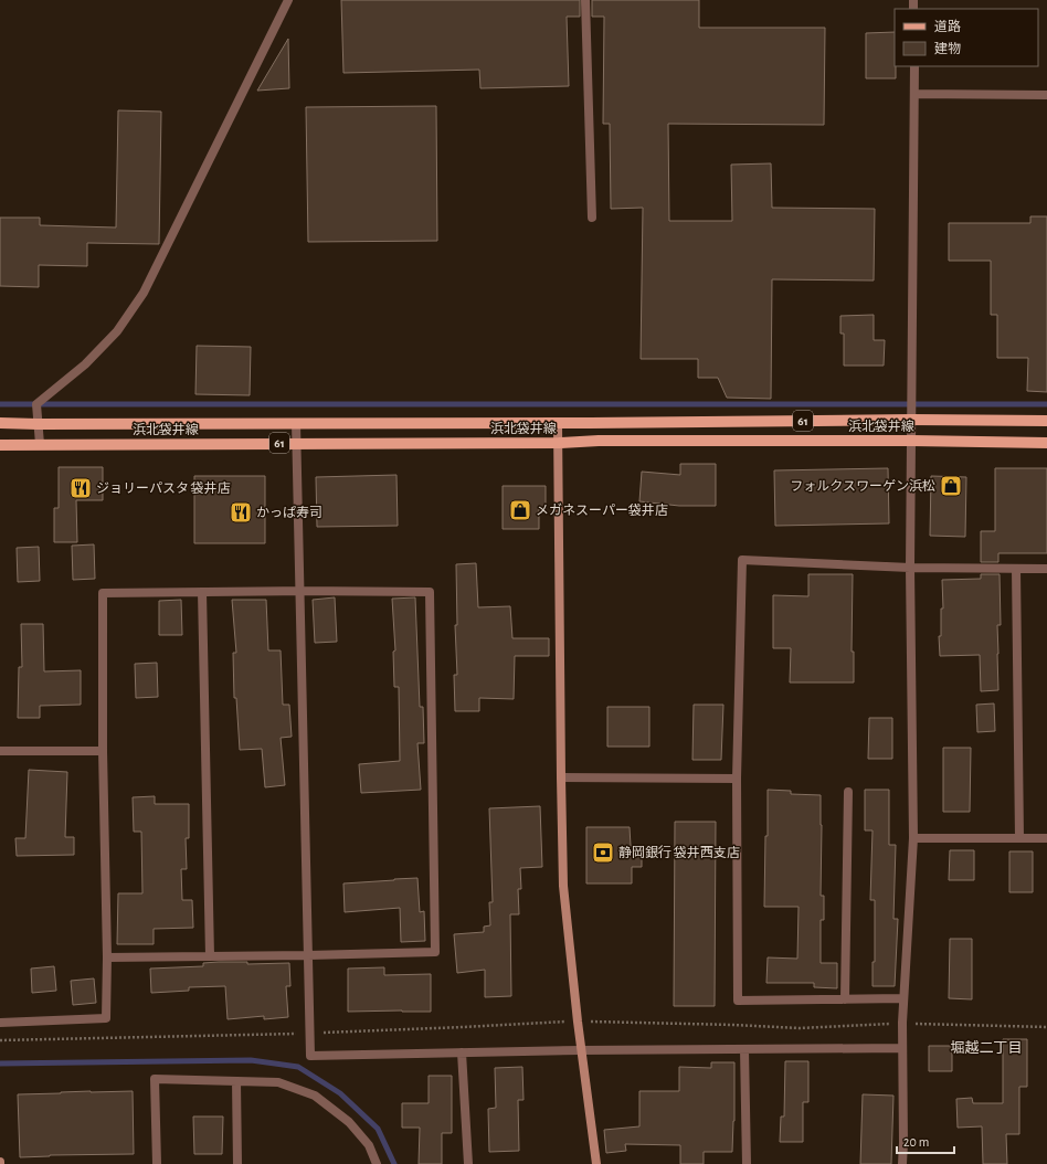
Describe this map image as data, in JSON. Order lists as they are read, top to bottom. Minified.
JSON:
{"streets":{"main road":["61","浜北袋井線"]},"districts":["堀越二丁目"],"places":{"shop":["フォルクスワーゲン浜松","メガネスーパー袋井店"],"restaurant":["ジョリーパスタ 袋井店","かっぱ寿司"],"bank":["静岡銀行 袋井西支店"]},"legend":["道路","建物"],"scale_bar":"20 m"}
